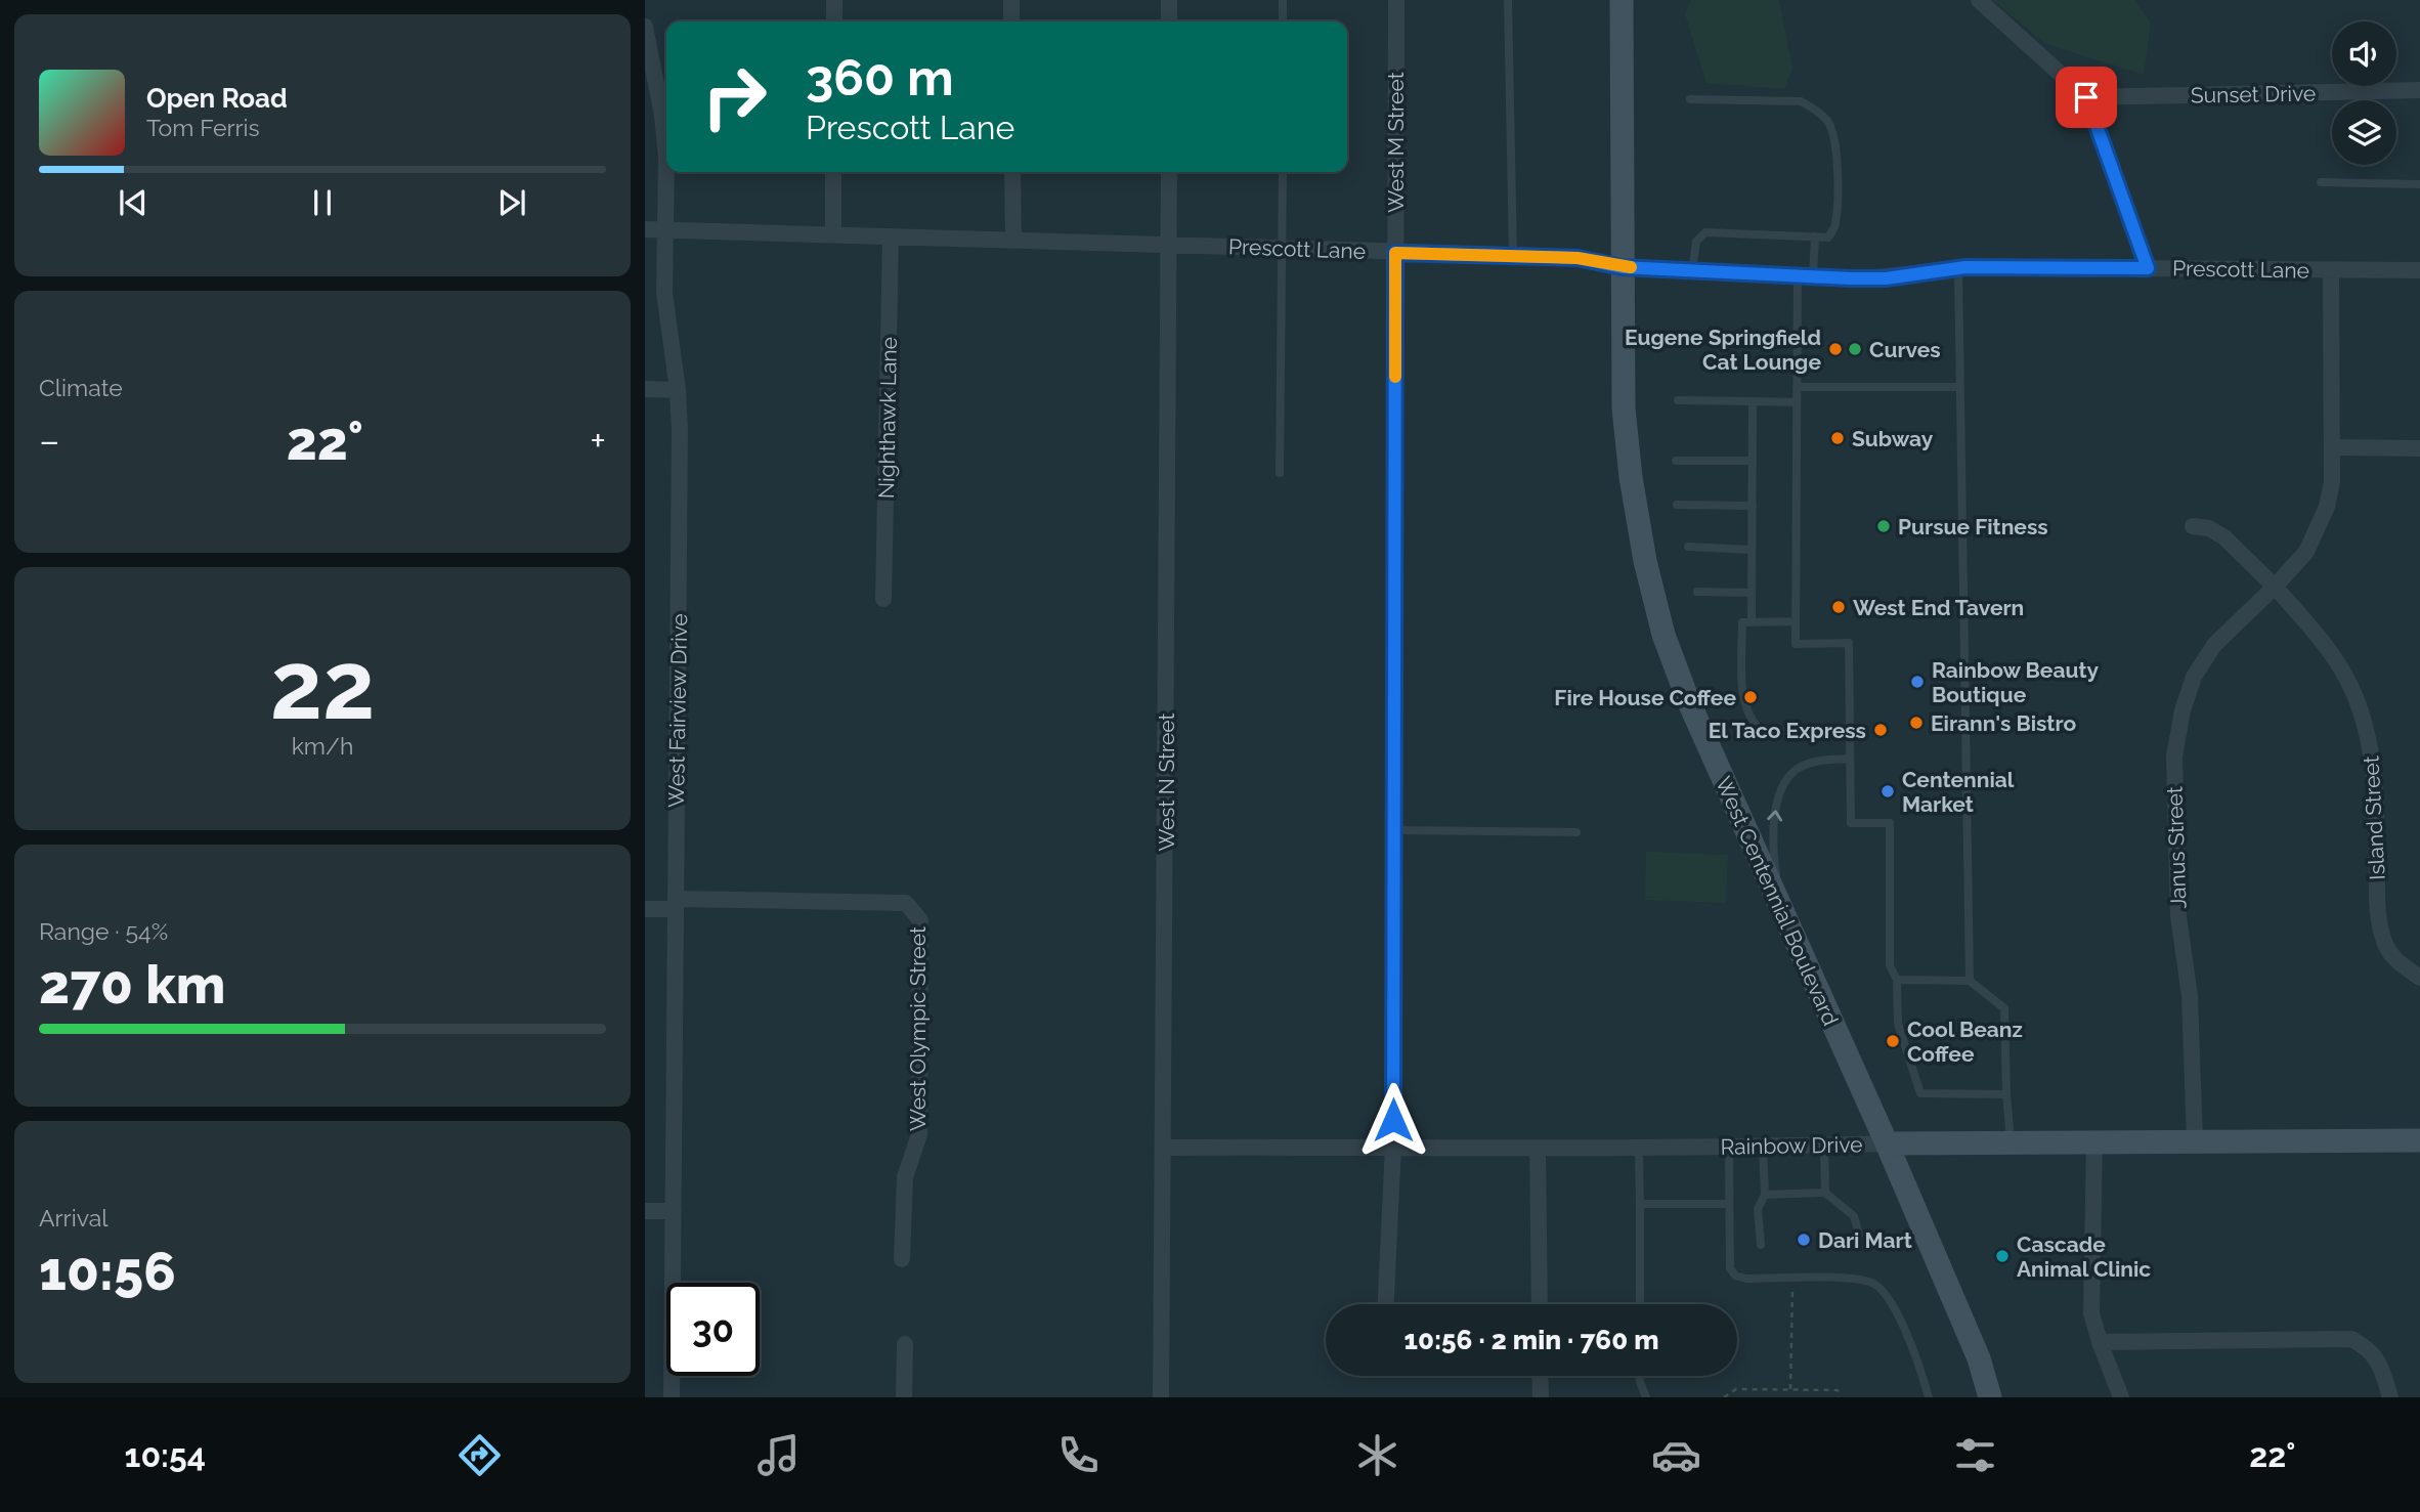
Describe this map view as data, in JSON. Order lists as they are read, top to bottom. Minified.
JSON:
{"streets":{"main road":["West Centennial Boulevard","Rainbow Drive"],"street":["Sunset Drive","West M Street","Prescott Lane","Nighthawk Lane","West Fairview Drive","West N Street","Island Street","Janus Street","West Olympic Street"]},"crossings":[["West M Street","Prescott Lane"],["West M Street","Rainbow Drive"],["Prescott Lane","Nighthawk Lane"],["Prescott Lane","West Fairview Drive"],["Prescott Lane","West N Street"],["Prescott Lane","Janus Street"],["Prescott Lane","West Centennial Boulevard"],["West Fairview Drive","West Olympic Street"],["West N Street","Rainbow Drive"],["Island Street","Janus Street"],["Janus Street","Rainbow Drive"],["West Centennial Boulevard","Rainbow Drive"]],"places":["Eugene Springfield Cat Lounge","Curves","Subway","Pursue Fitness","West End Tavern","Rainbow Beauty Boutique","Fire House Coffee","Eirann's Bistro","El Taco Express","Centennial Market","Cool Beanz Coffee","Dari Mart","Cascade Animal Clinic"],"page":{"turn":["360 m","Prescott Lane"],"song":["Open Road","Tom Ferris"],"tile":["Climate",["22","km/h"],["Range · 54%","270 km"],["Arrival","10:56"]],"heat":["−","22°","+"],"limit":"30","trip":"10:56 · 2 min · 760 m","tabs":["10:54","22°"]}}
